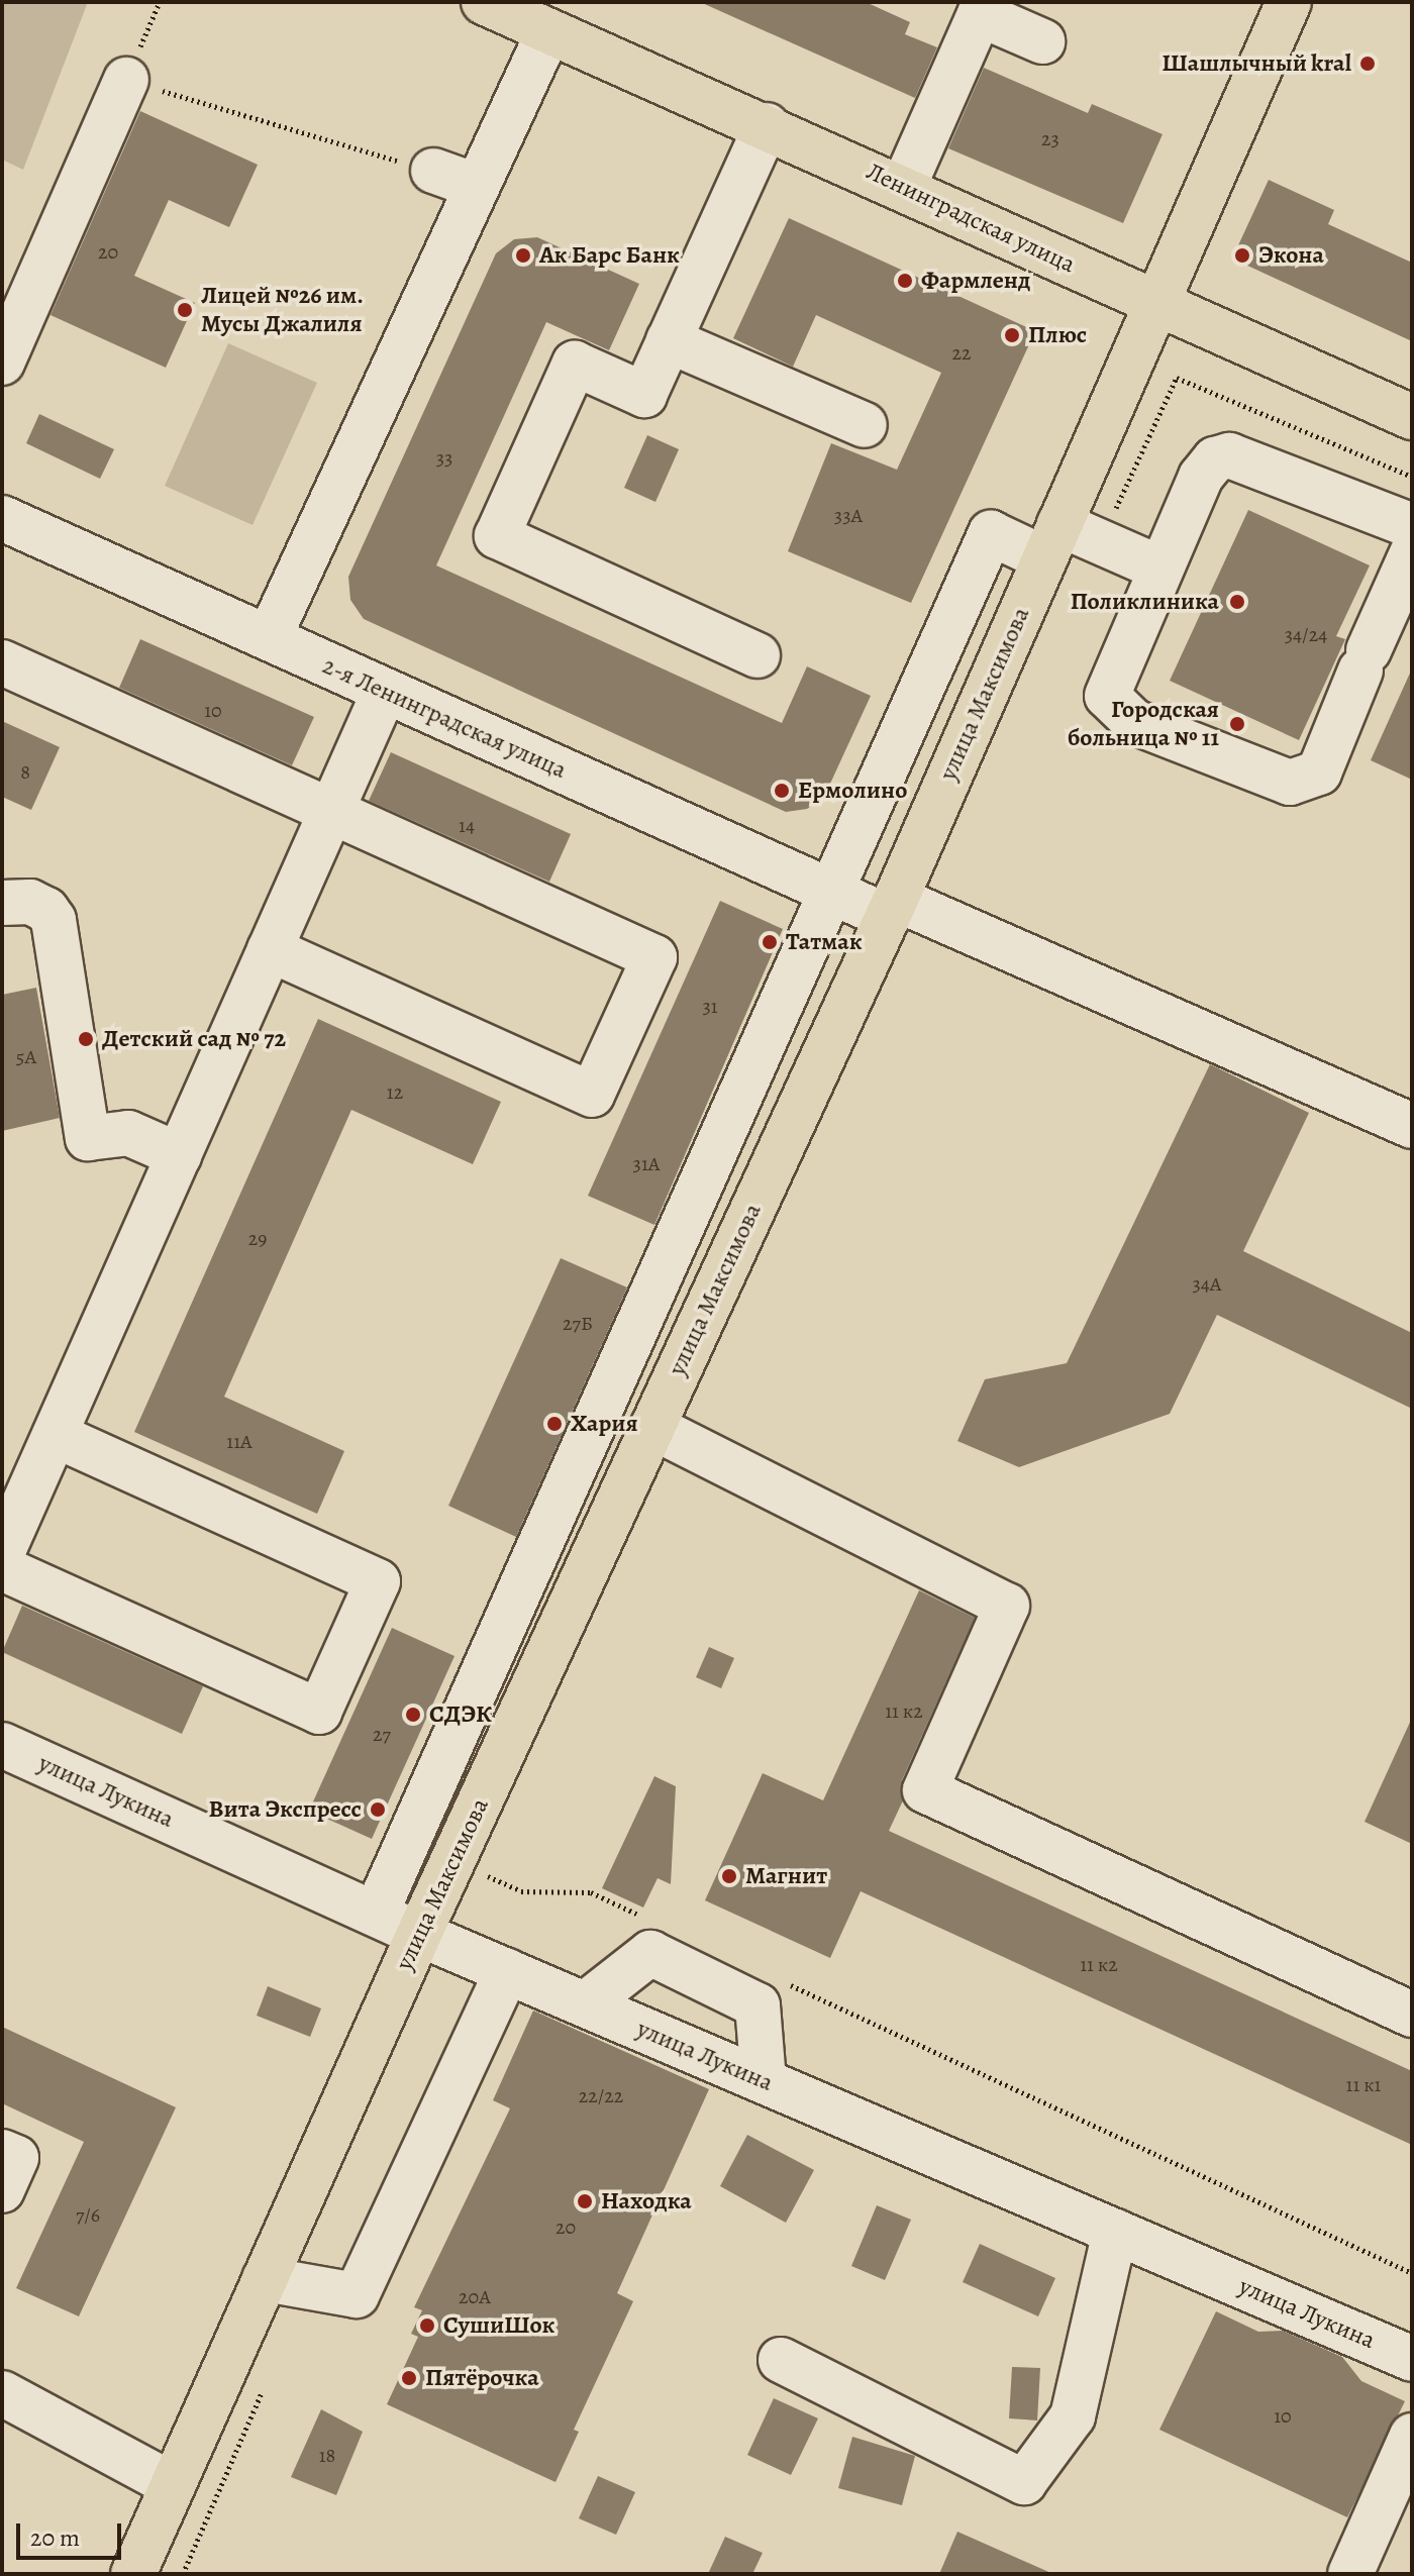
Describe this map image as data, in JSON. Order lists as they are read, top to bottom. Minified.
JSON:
{"streets":{"main road":["Ленинградская улица","улица Максимова"],"street":["2-я Ленинградская улица","улица Лукина"]},"crossings":[["Ленинградская улица","улица Максимова"],["улица Максимова","2-я Ленинградская улица"],["улица Максимова","улица Лукина"]],"places":["Шашлычный kral","Ак Барс Банк","Экона","Фармленд","Лицей №26 им. Мусы Джалиля","Плюс","Поликлиника","Городская больница № 11","Ермолино","Татмак","Детский сад № 72","Хария","СДЭК","Вита Экспресс","Магнит","Находка","СушиШок","Пятёрочка"],"house_numbers":["23","20","22","33","33А","34/24","10","8","14","31","5А","12","31А","29","34А","27Б","11А","11 к2","27","11 к2","11 к1","22/22","7/6","20","20А","10","18"],"scale_bar":"20 m"}
